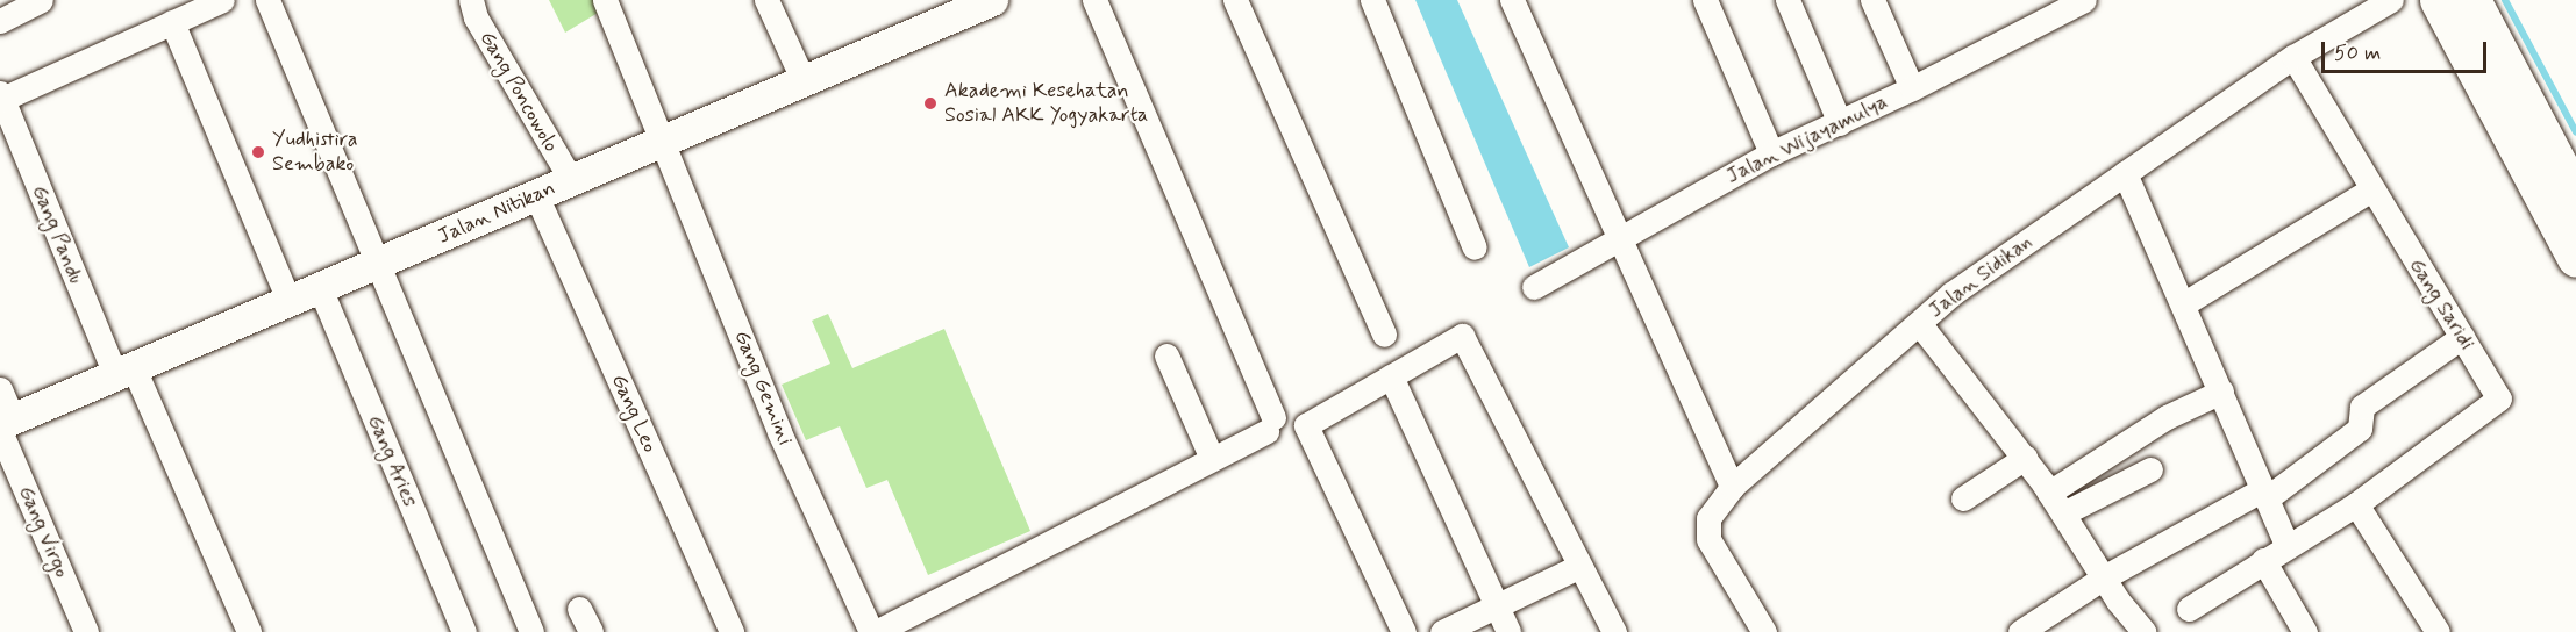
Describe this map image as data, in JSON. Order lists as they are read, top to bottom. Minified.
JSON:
{"streets":{"street":["Gang Poncowolo","Jalan Wijayamulya","Jalan Nitikan","Gang Pandu","Jalan Sidikan","Gang Saridi","Gang Gemini","Gang Leo","Gang Aries","Gang Virgo"]},"crossings":[["Gang Poncowolo","Jalan Nitikan"],["Jalan Nitikan","Gang Pandu"],["Jalan Nitikan","Gang Gemini"],["Jalan Nitikan","Gang Leo"],["Jalan Nitikan","Gang Aries"],["Jalan Nitikan","Gang Virgo"],["Jalan Sidikan","Gang Saridi"]],"places":["Akademi Kesehatan Sosial AKK Yogyakarta","Yudhistira Sembako"],"scale_bar":"50 m"}
